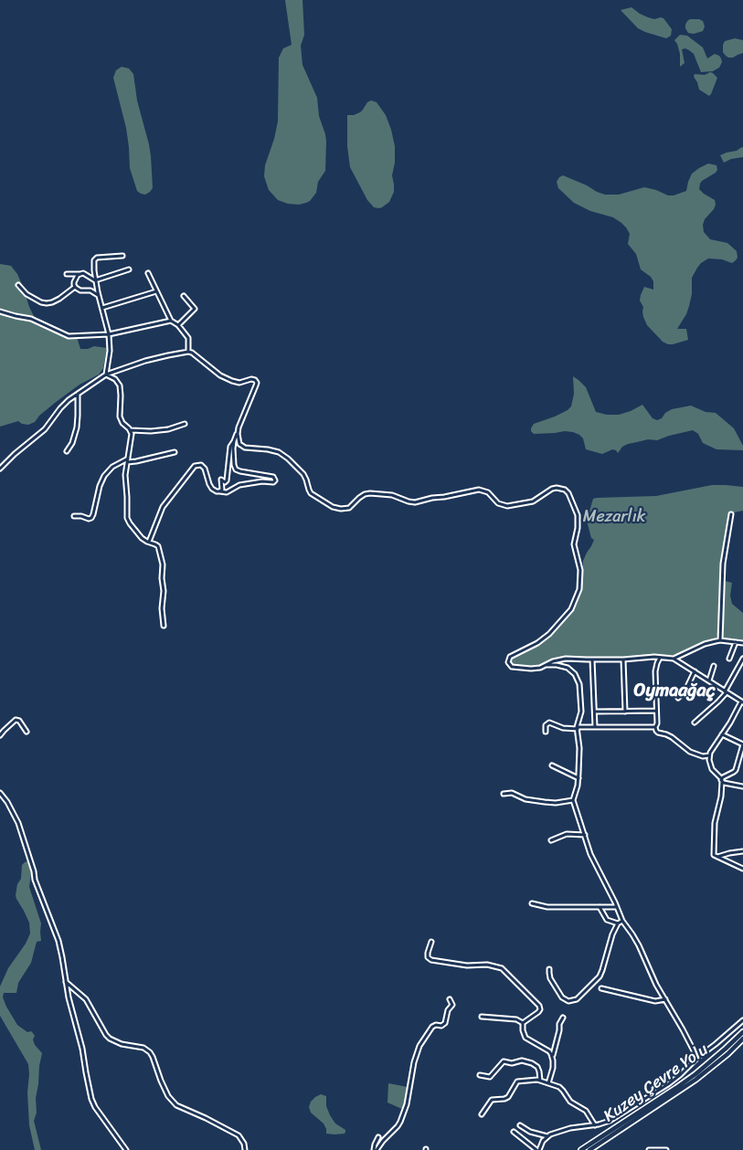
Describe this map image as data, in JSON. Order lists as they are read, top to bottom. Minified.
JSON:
{"streets":{"highway":["Kuzey Çevre Yolu"]},"districts":["Oymaağaç"],"parks":["Mezarlık"]}
